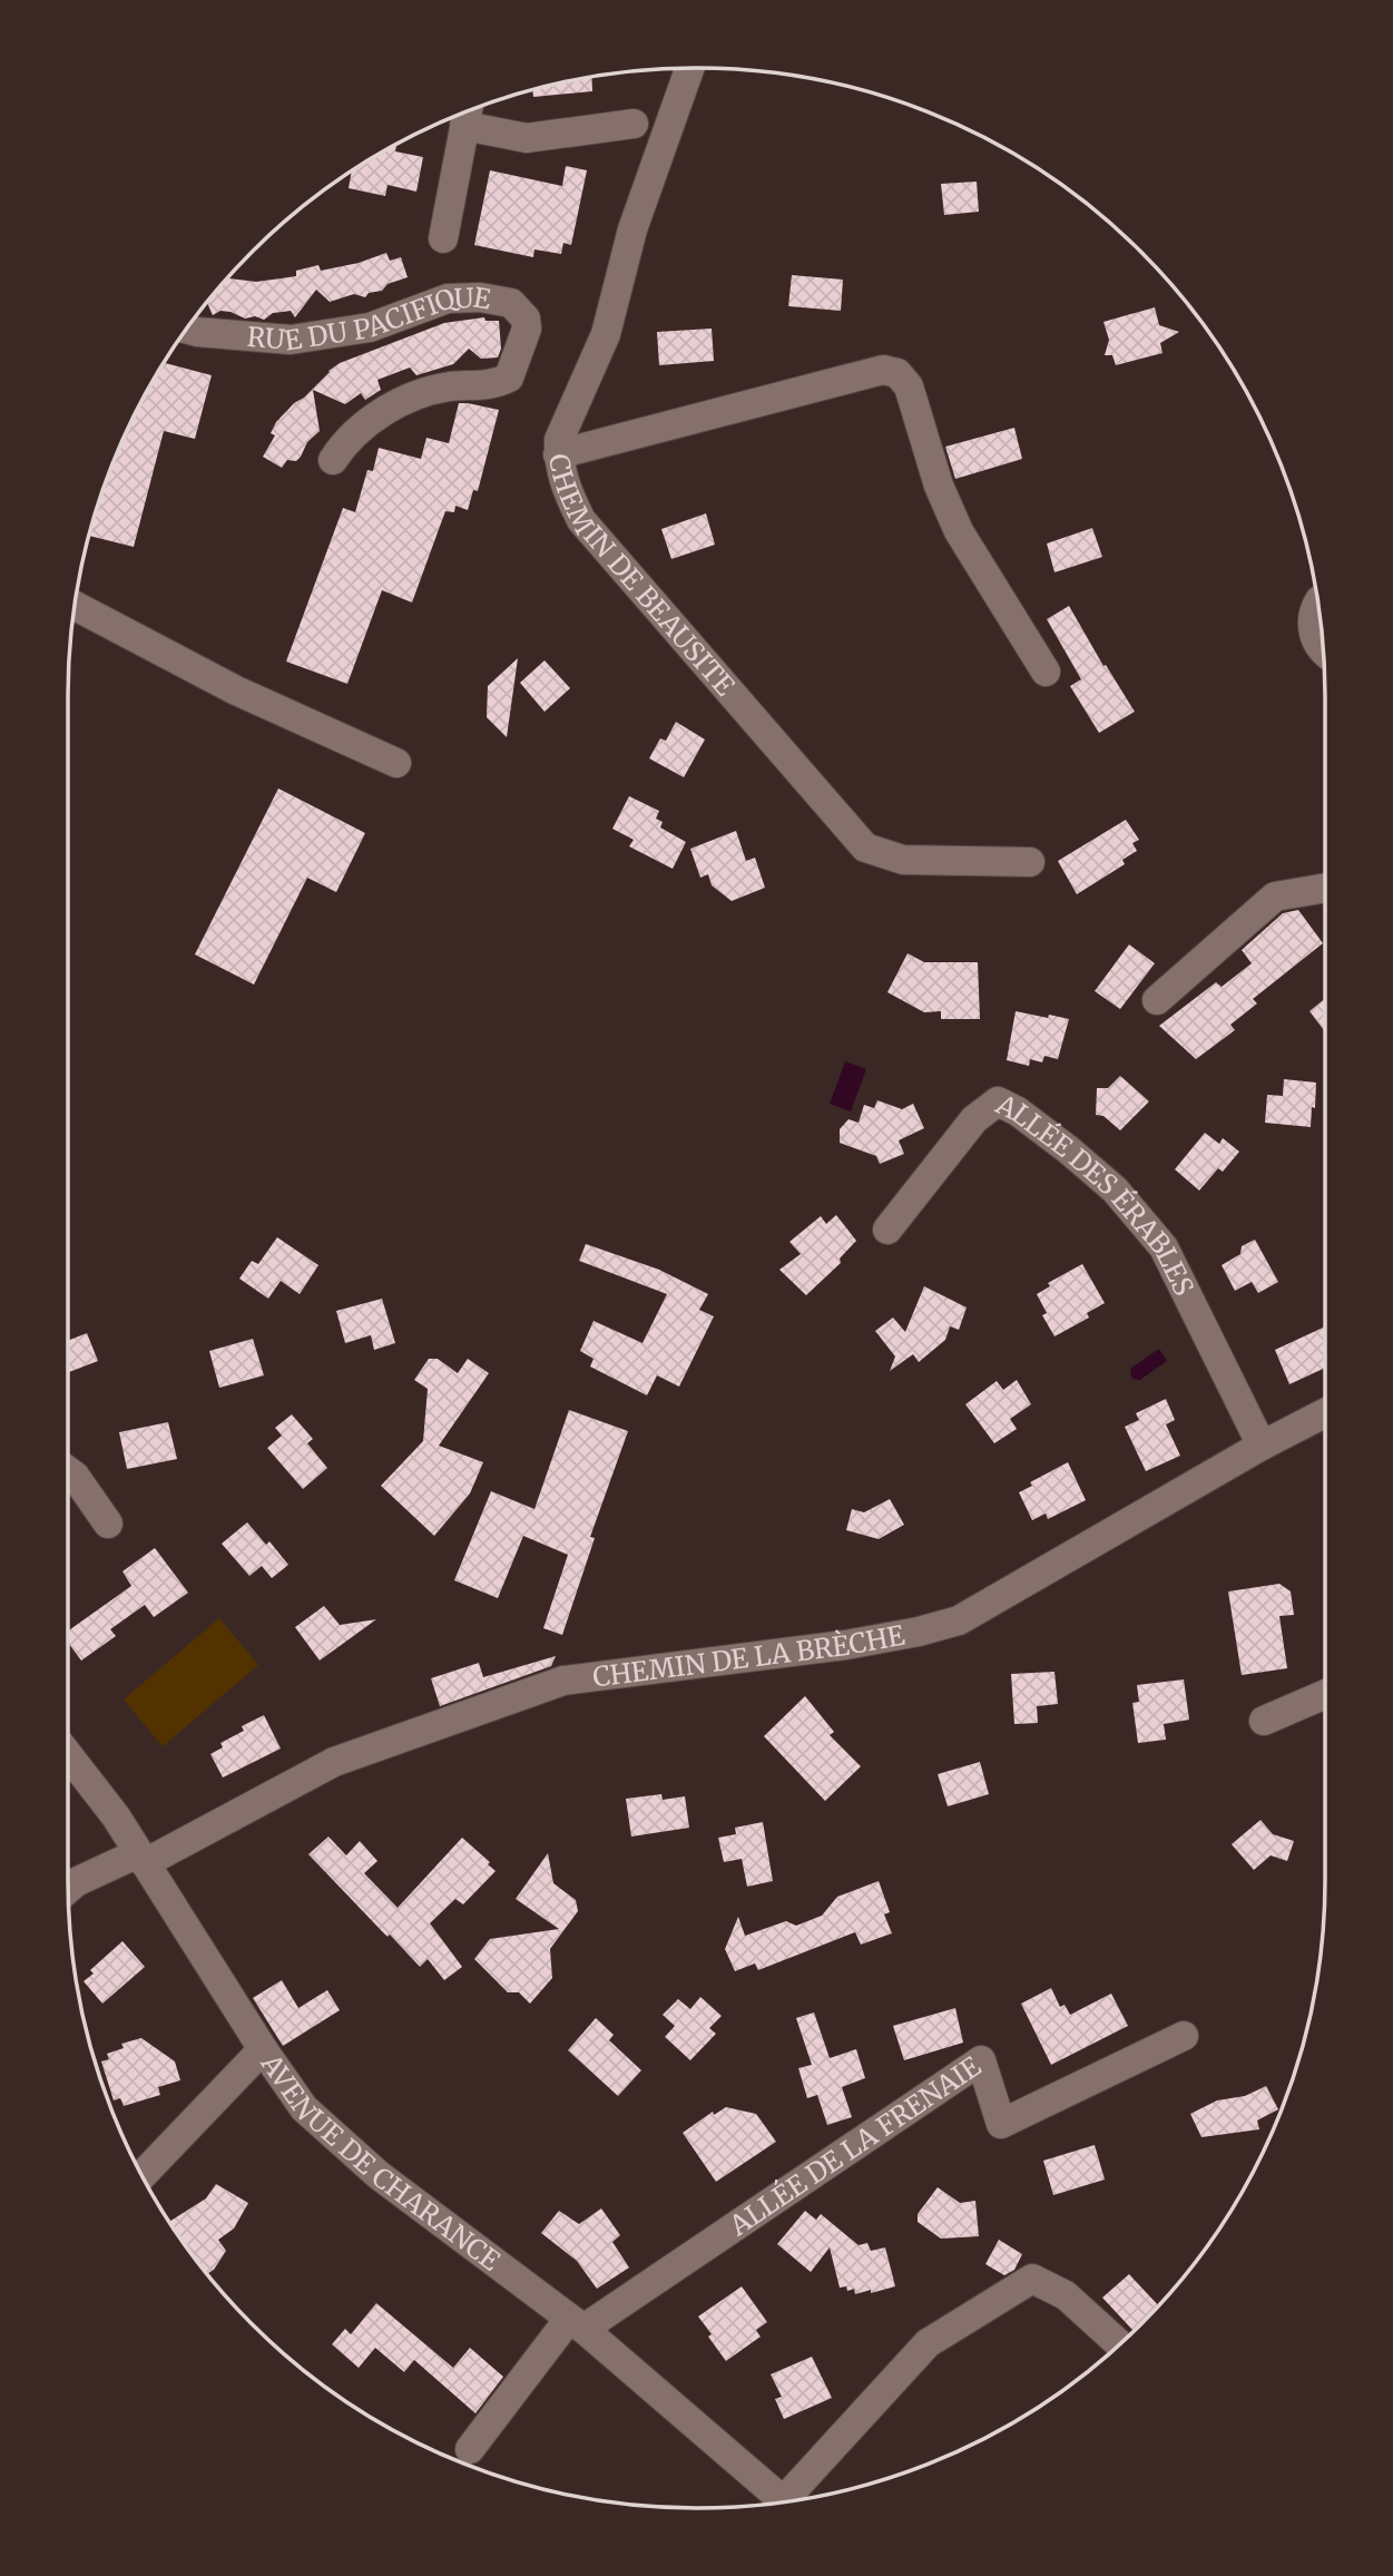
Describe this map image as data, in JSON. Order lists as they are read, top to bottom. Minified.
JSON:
{"streets":{"street":["RUE DU PACIFIQUE","CHEMIN DE BEAUSITE","ALLÉE DES ÉRABLES","CHEMIN DE LA BRÈCHE","ALLÉE DE LA FRENAIE","AVENUE DE CHARANCE"]},"crossings":[["ALLÉE DES ÉRABLES","CHEMIN DE LA BRÈCHE"],["CHEMIN DE LA BRÈCHE","AVENUE DE CHARANCE"],["ALLÉE DE LA FRENAIE","AVENUE DE CHARANCE"]]}
